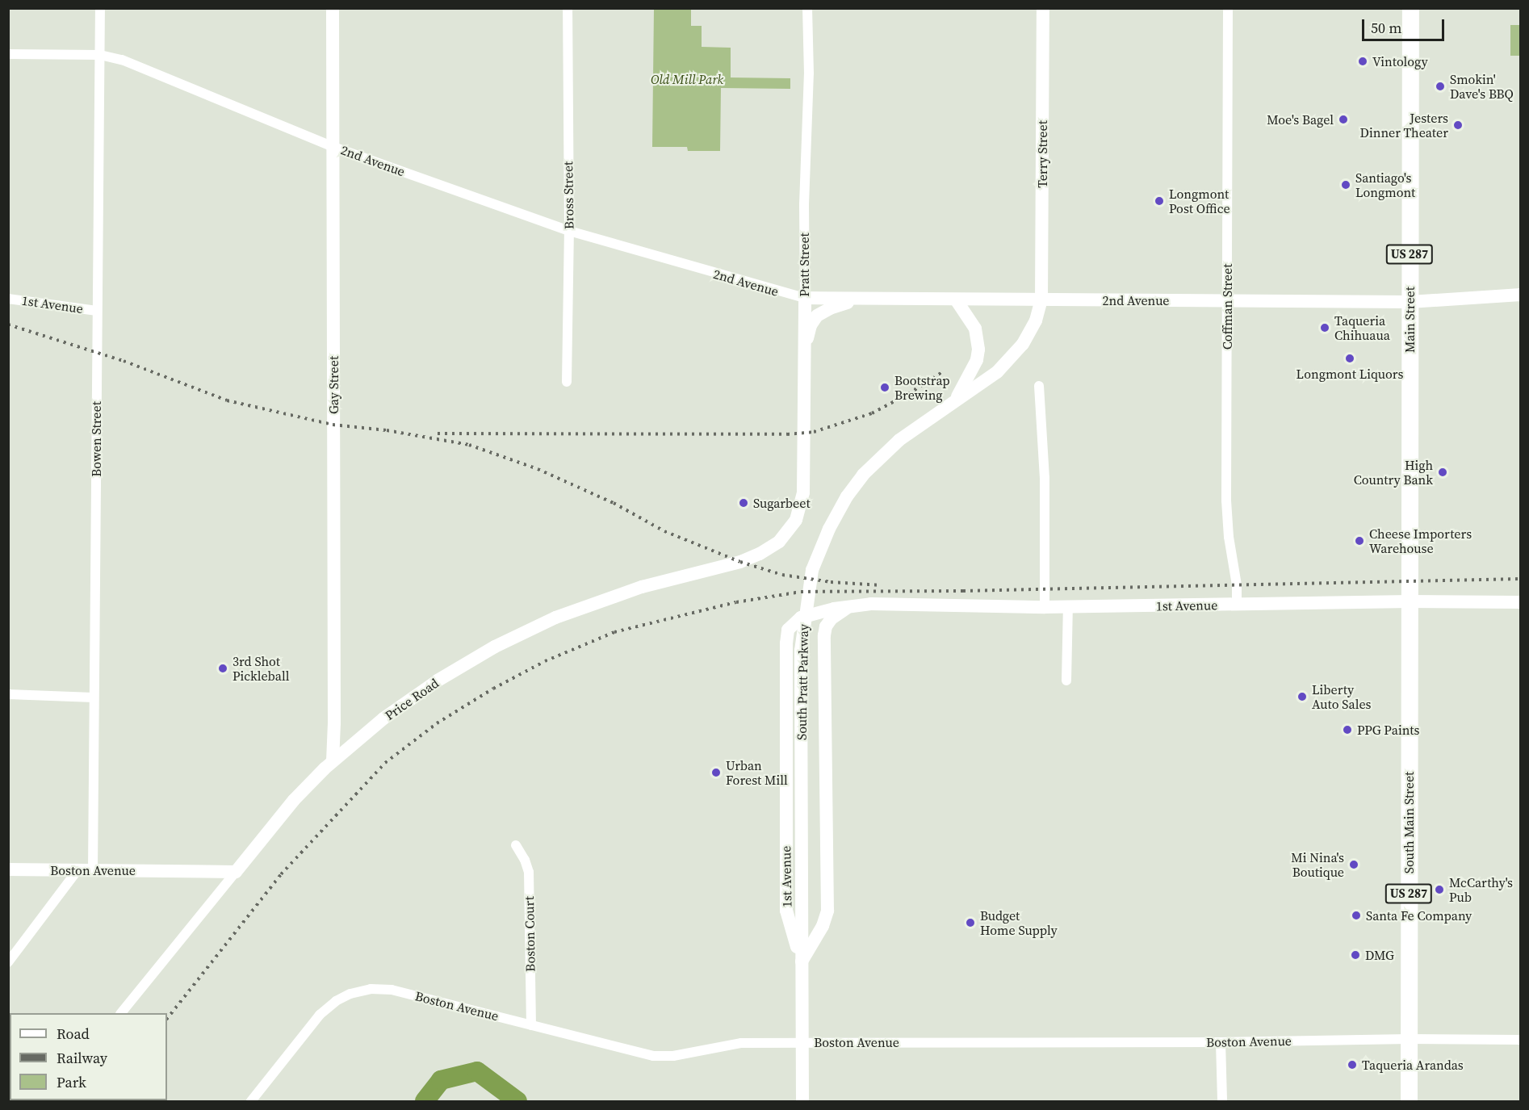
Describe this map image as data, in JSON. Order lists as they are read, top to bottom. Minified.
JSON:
{"streets":{"highway":["US 287","Main Street","South Main Street"],"street":["Terry Street","2nd Avenue","Bross Street","Pratt Street","1st Avenue","Coffman Street","Gay Street","Bowen Street","South Pratt Parkway","Price Road","Boston Avenue","Boston Court"]},"crossings":[["Terry Street","2nd Avenue"],["Terry Street","South Pratt Parkway"],["2nd Avenue","Bross Street"],["2nd Avenue","Pratt Street"],["2nd Avenue","Coffman Street"],["2nd Avenue","Main Street"],["2nd Avenue","Gay Street"],["2nd Avenue","Bowen Street"],["2nd Avenue","South Pratt Parkway"],["Pratt Street","Price Road"],["1st Avenue","Coffman Street"],["1st Avenue","Main Street"],["1st Avenue","Bowen Street"],["1st Avenue","South Pratt Parkway"],["1st Avenue","South Main Street"],["Main Street","South Main Street"],["Gay Street","Price Road"],["Bowen Street","Boston Avenue"],["South Pratt Parkway","Boston Avenue"],["Price Road","Boston Avenue"],["South Main Street","Boston Avenue"],["Boston Avenue","Boston Court"]],"parks":["Old Mill Park"],"places":["Vintology","Smokin' Dave's BBQ","Moe's Bagel","Jesters Dinner Theater","Santiago's Longmont","Longmont Post Office","Taqueria Chihuaua","Longmont Liquors","Bootstrap Brewing","High Country Bank","Sugarbeet","Cheese Importers Warehouse","3rd Shot Pickleball","Liberty Auto Sales","PPG Paints","Urban Forest Mill","Mi Nina's Boutique","McCarthy's Pub","Santa Fe Company","Budget Home Supply","DMG","Taqueria Arandas"],"legend":["Road","Railway","Park"],"scale_bar":"50 m"}
